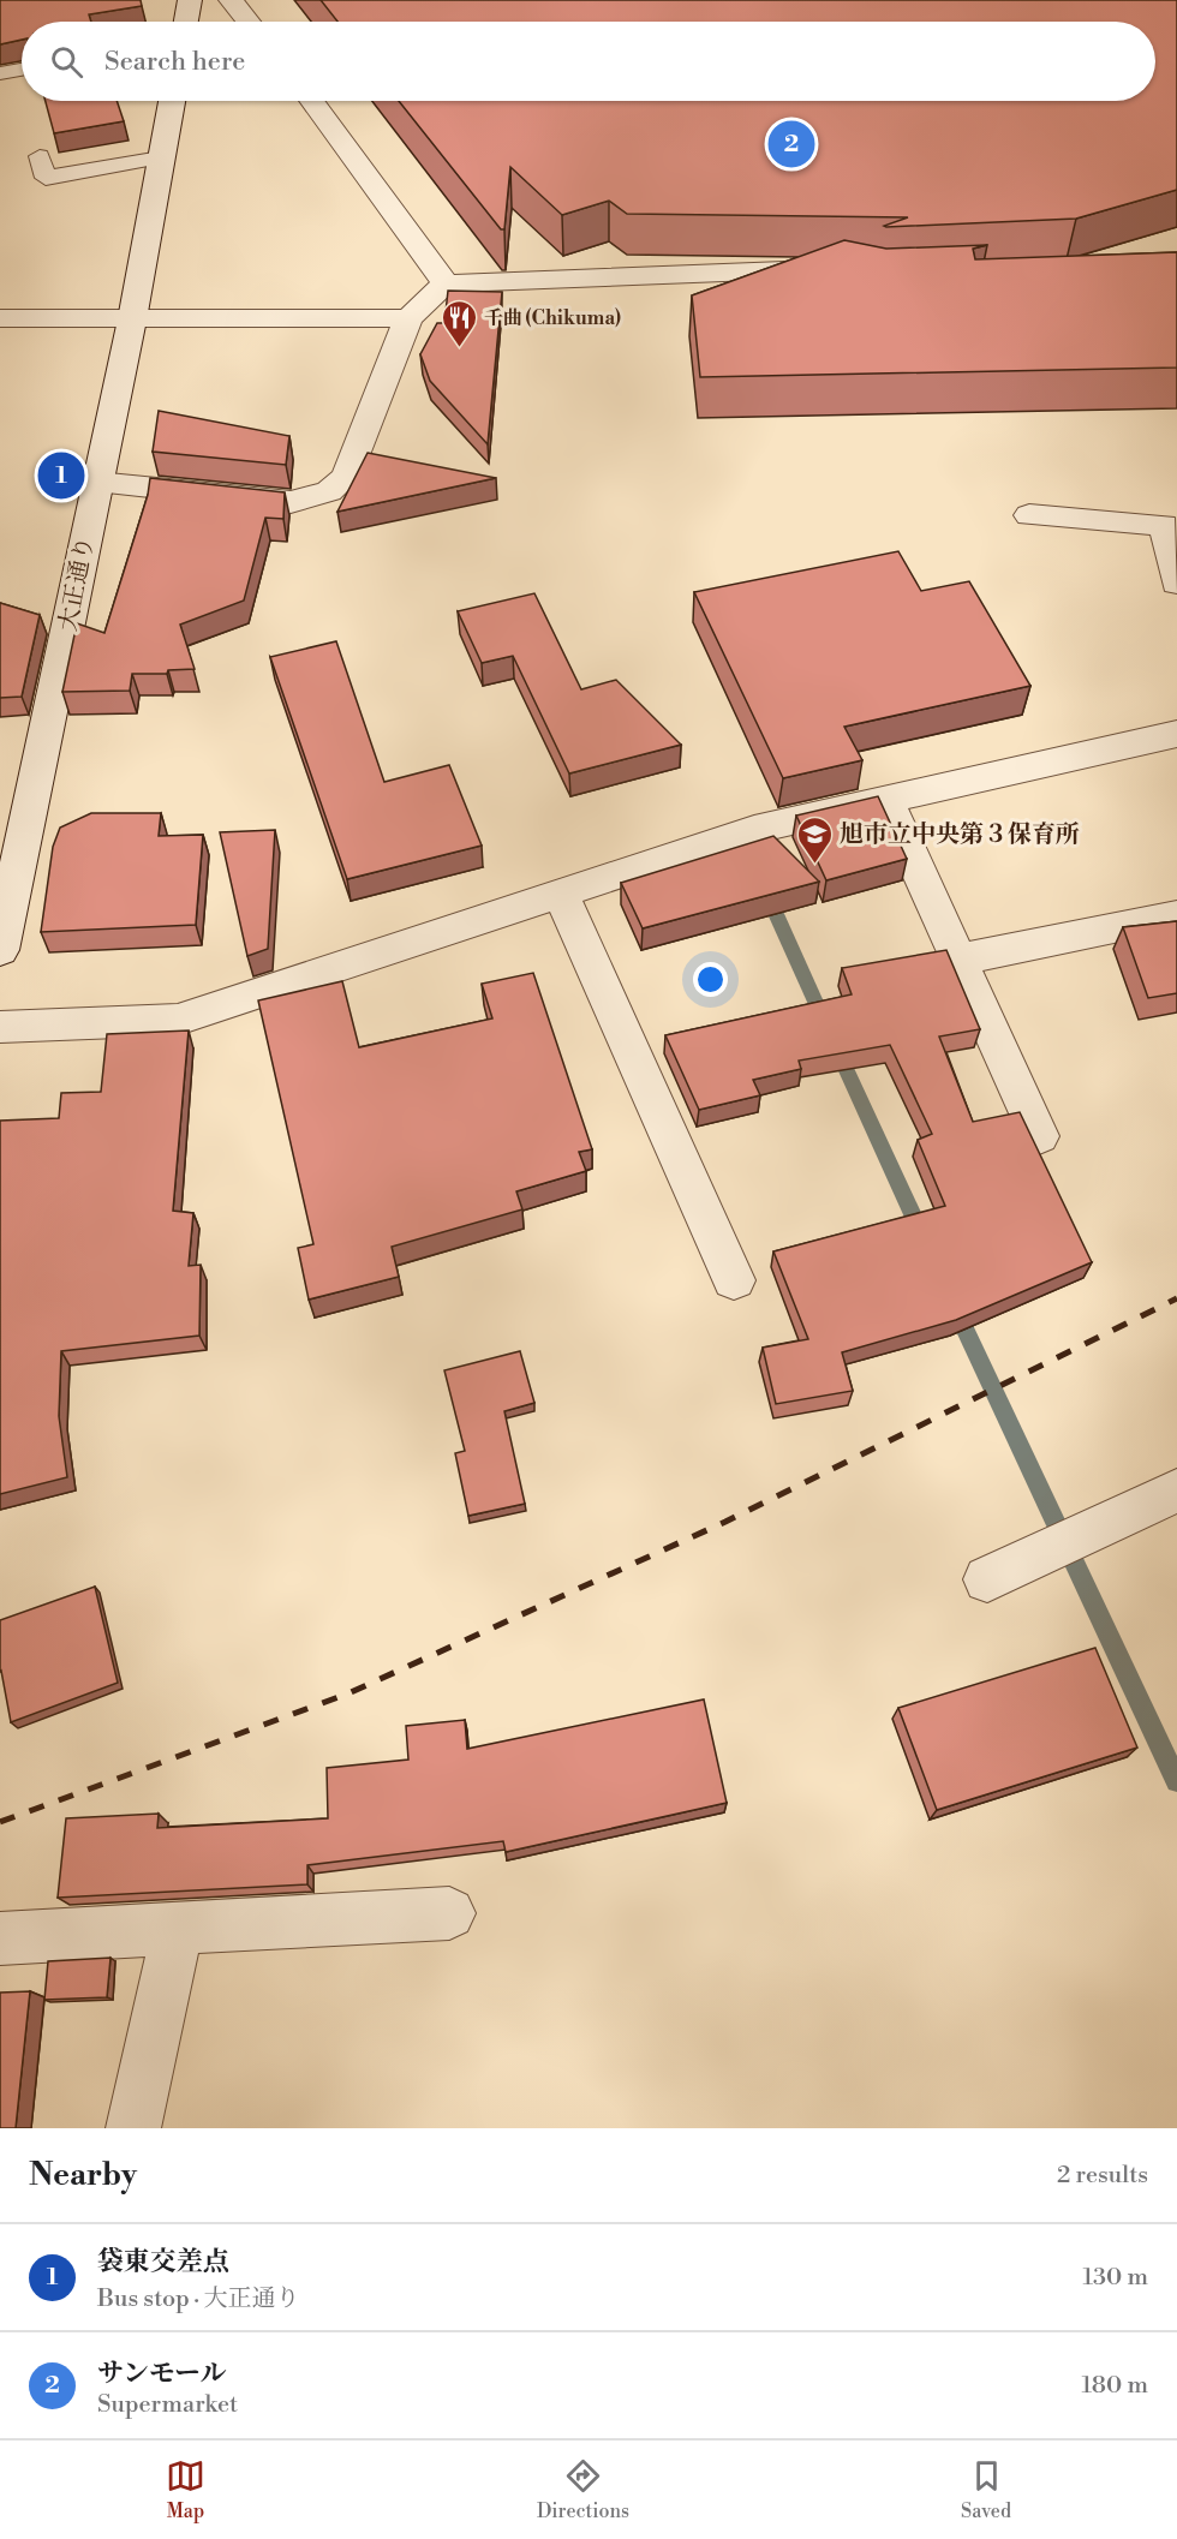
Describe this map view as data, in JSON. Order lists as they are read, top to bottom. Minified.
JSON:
{"streets":{"street":["大正通り"]},"places":{"restaurant":["千曲 (Chikuma)"],"school or university":["旭市立中央第３保育所"]},"page":{"search":"Search here","pins":["2","1"],"heading":["Nearby","2 results"],"list":[{"mark":"1","name":"袋東交差点","note":"Bus stop · 大正通り","value":"130 m"},{"mark":"2","name":"サンモール","note":"Supermarket","value":"180 m"}],"nav":["Map","Directions","Saved"]}}
